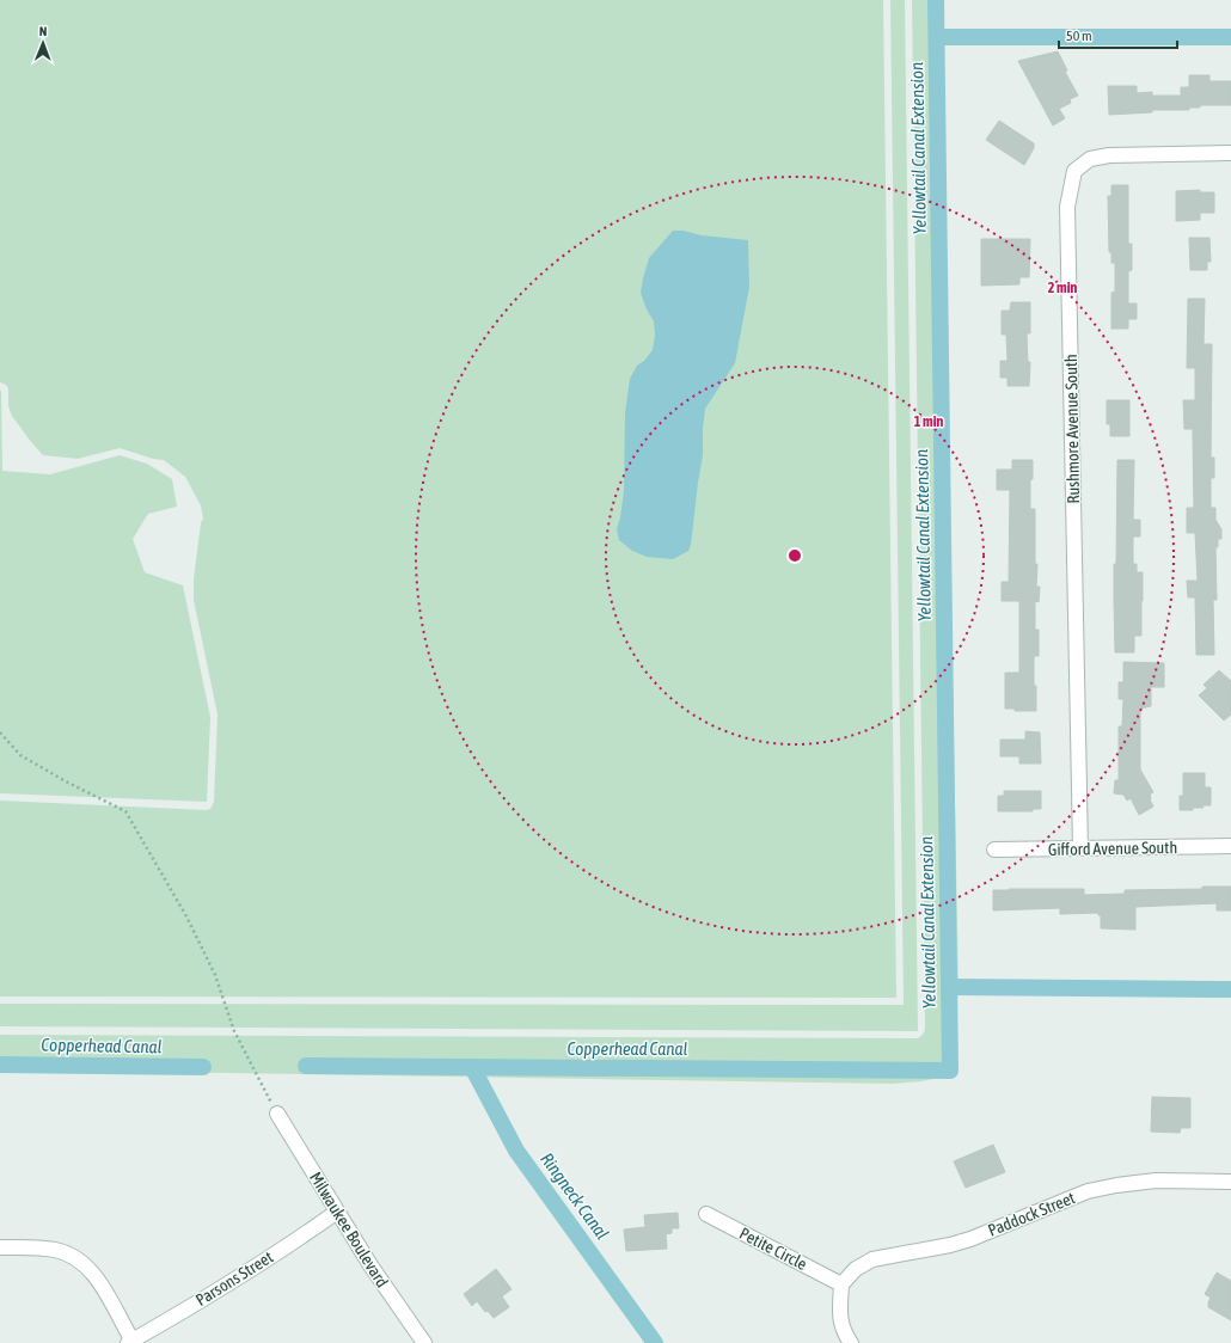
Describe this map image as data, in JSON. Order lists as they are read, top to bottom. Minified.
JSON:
{"streets":{"street":["Rushmore Avenue South","Gifford Avenue South","Paddock Street","Milwaukee Boulevard","Petite Circle","Parsons Street"]},"crossings":[["Rushmore Avenue South","Gifford Avenue South"],["Paddock Street","Petite Circle"],["Milwaukee Boulevard","Parsons Street"]],"water":["Yellowtail Canal Extension","Copperhead Canal","Ringneck Canal"],"scale_bar":"50 m","north":"top","rings":["2 min","1 min"]}
